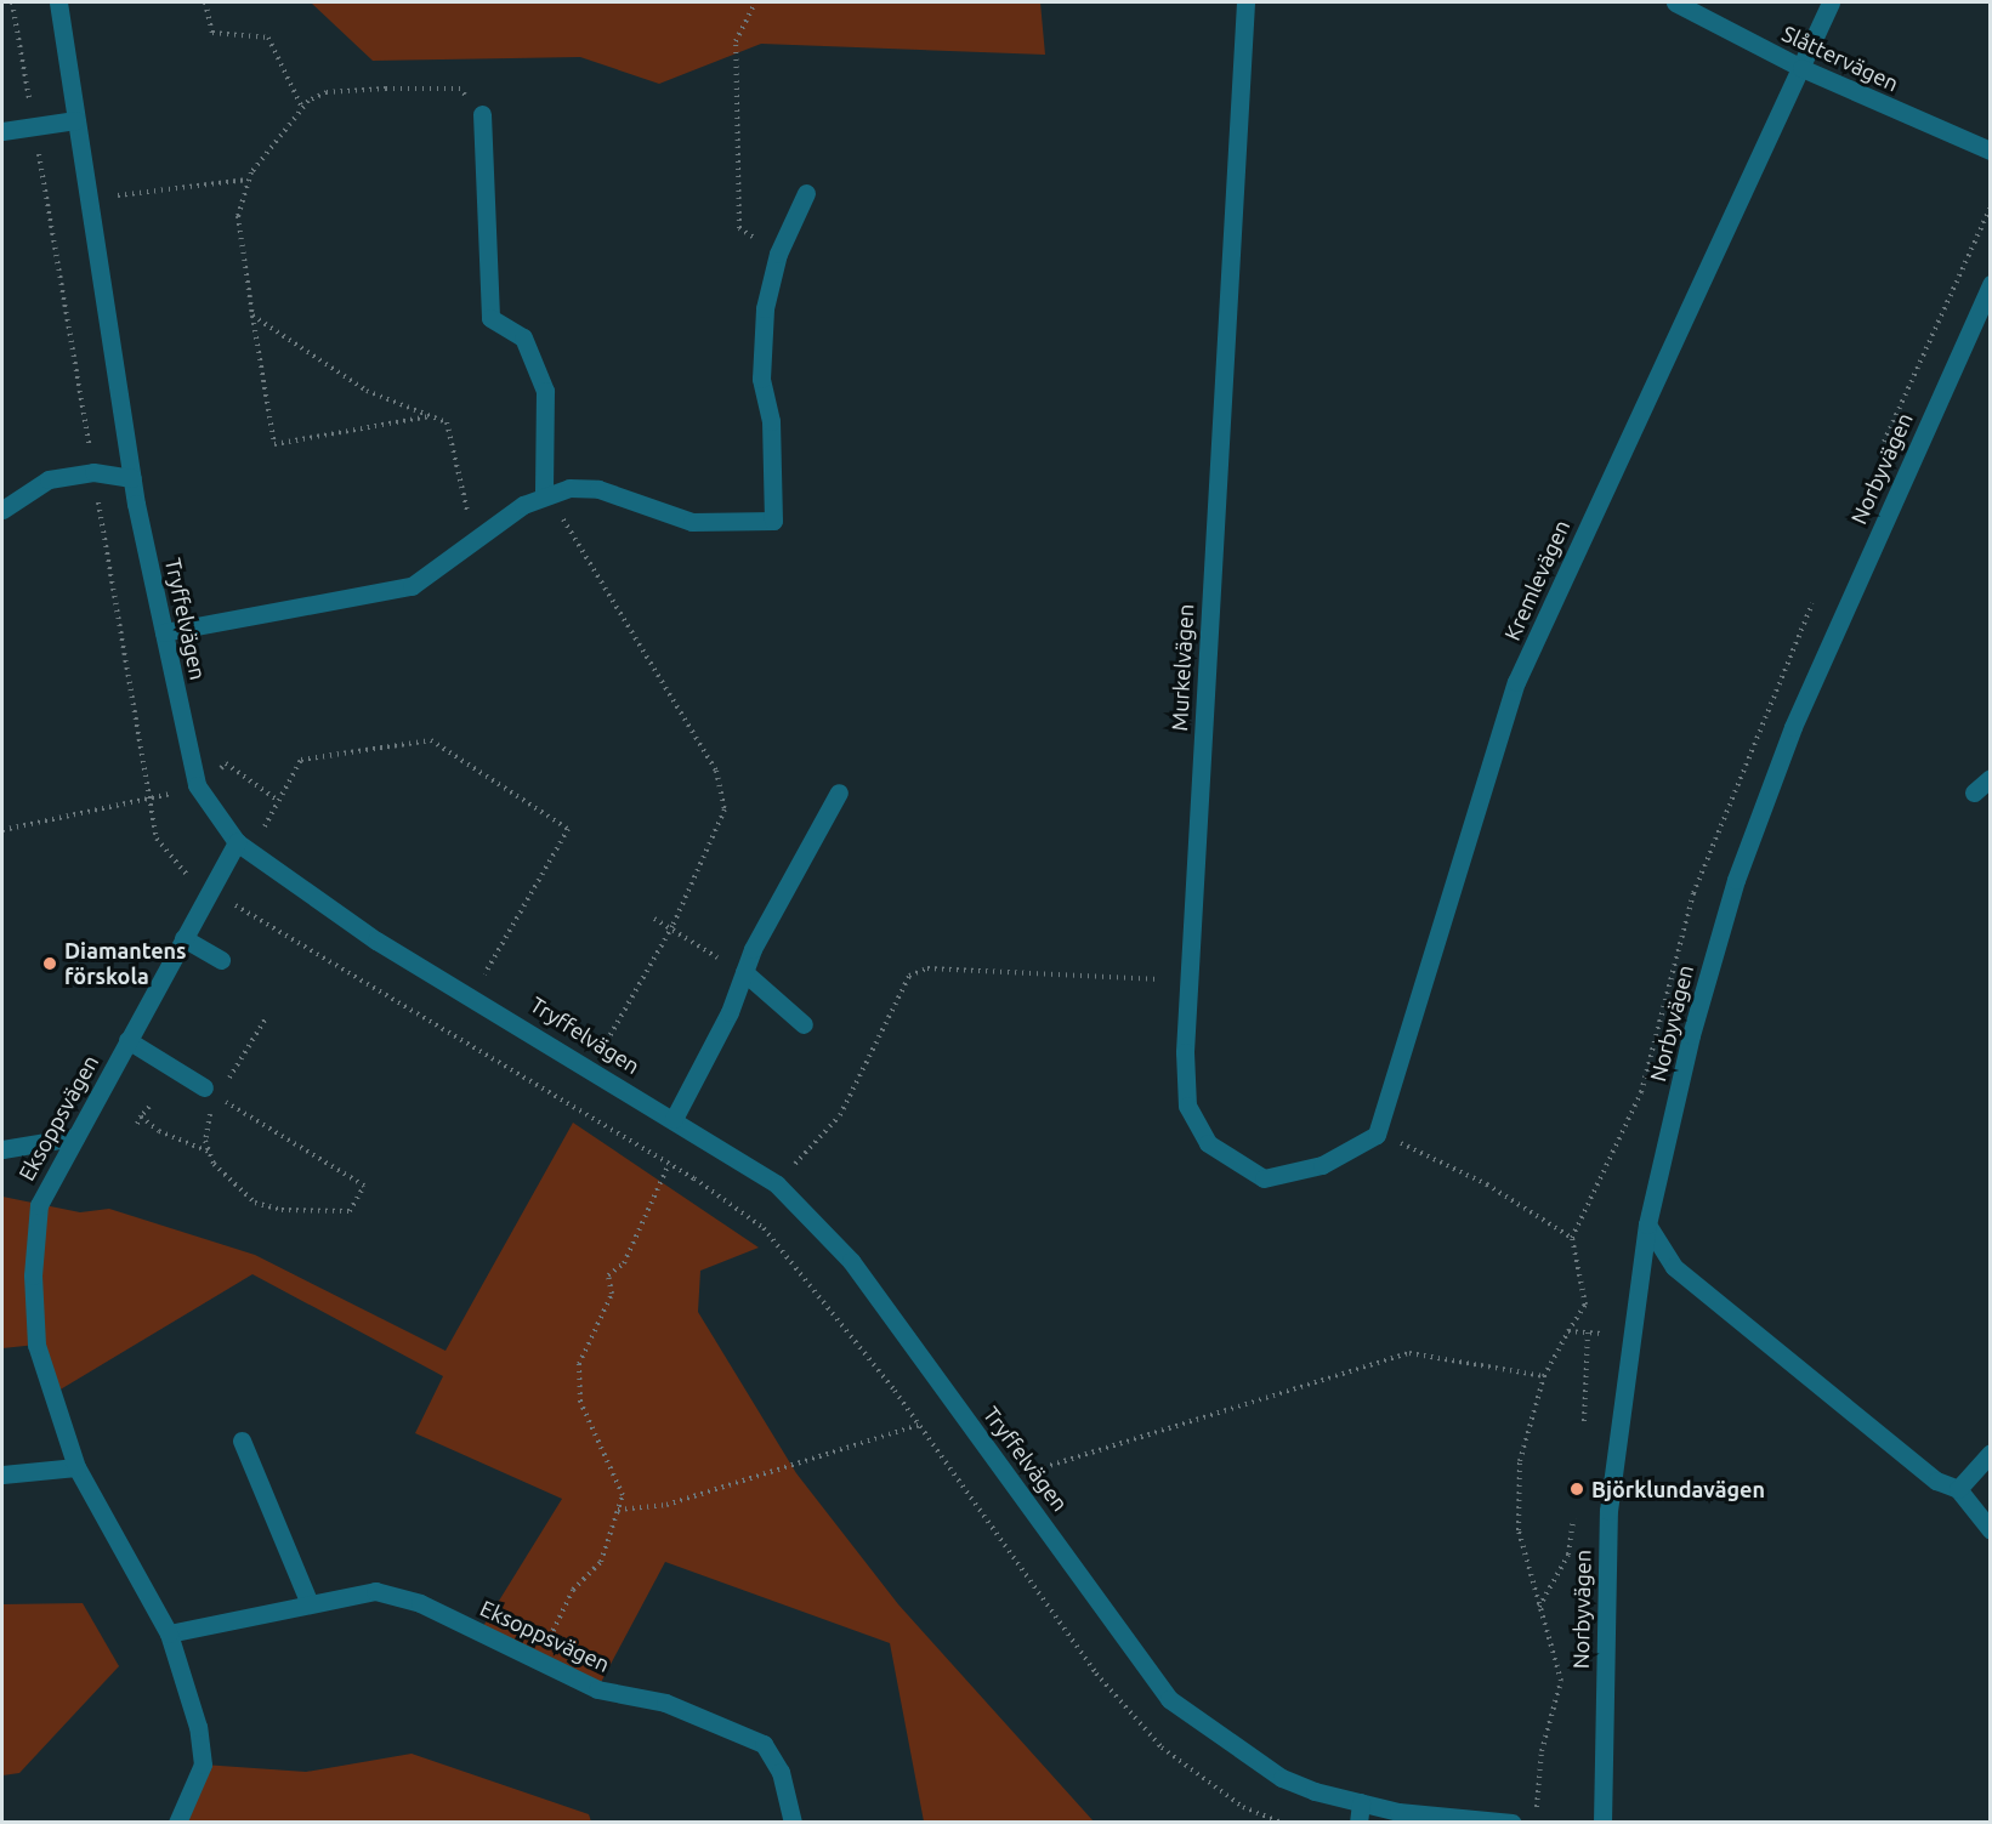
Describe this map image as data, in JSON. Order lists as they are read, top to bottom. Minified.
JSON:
{"streets":{"street":["Slåttervägen","Norbyvägen","Kremlevägen","Tryffelvägen","Murkelvägen","Eksoppsvägen"]},"crossings":[["Slåttervägen","Kremlevägen"],["Kremlevägen","Murkelvägen"],["Tryffelvägen","Eksoppsvägen"]],"places":["Diamantens förskola","Björklundavägen"]}
